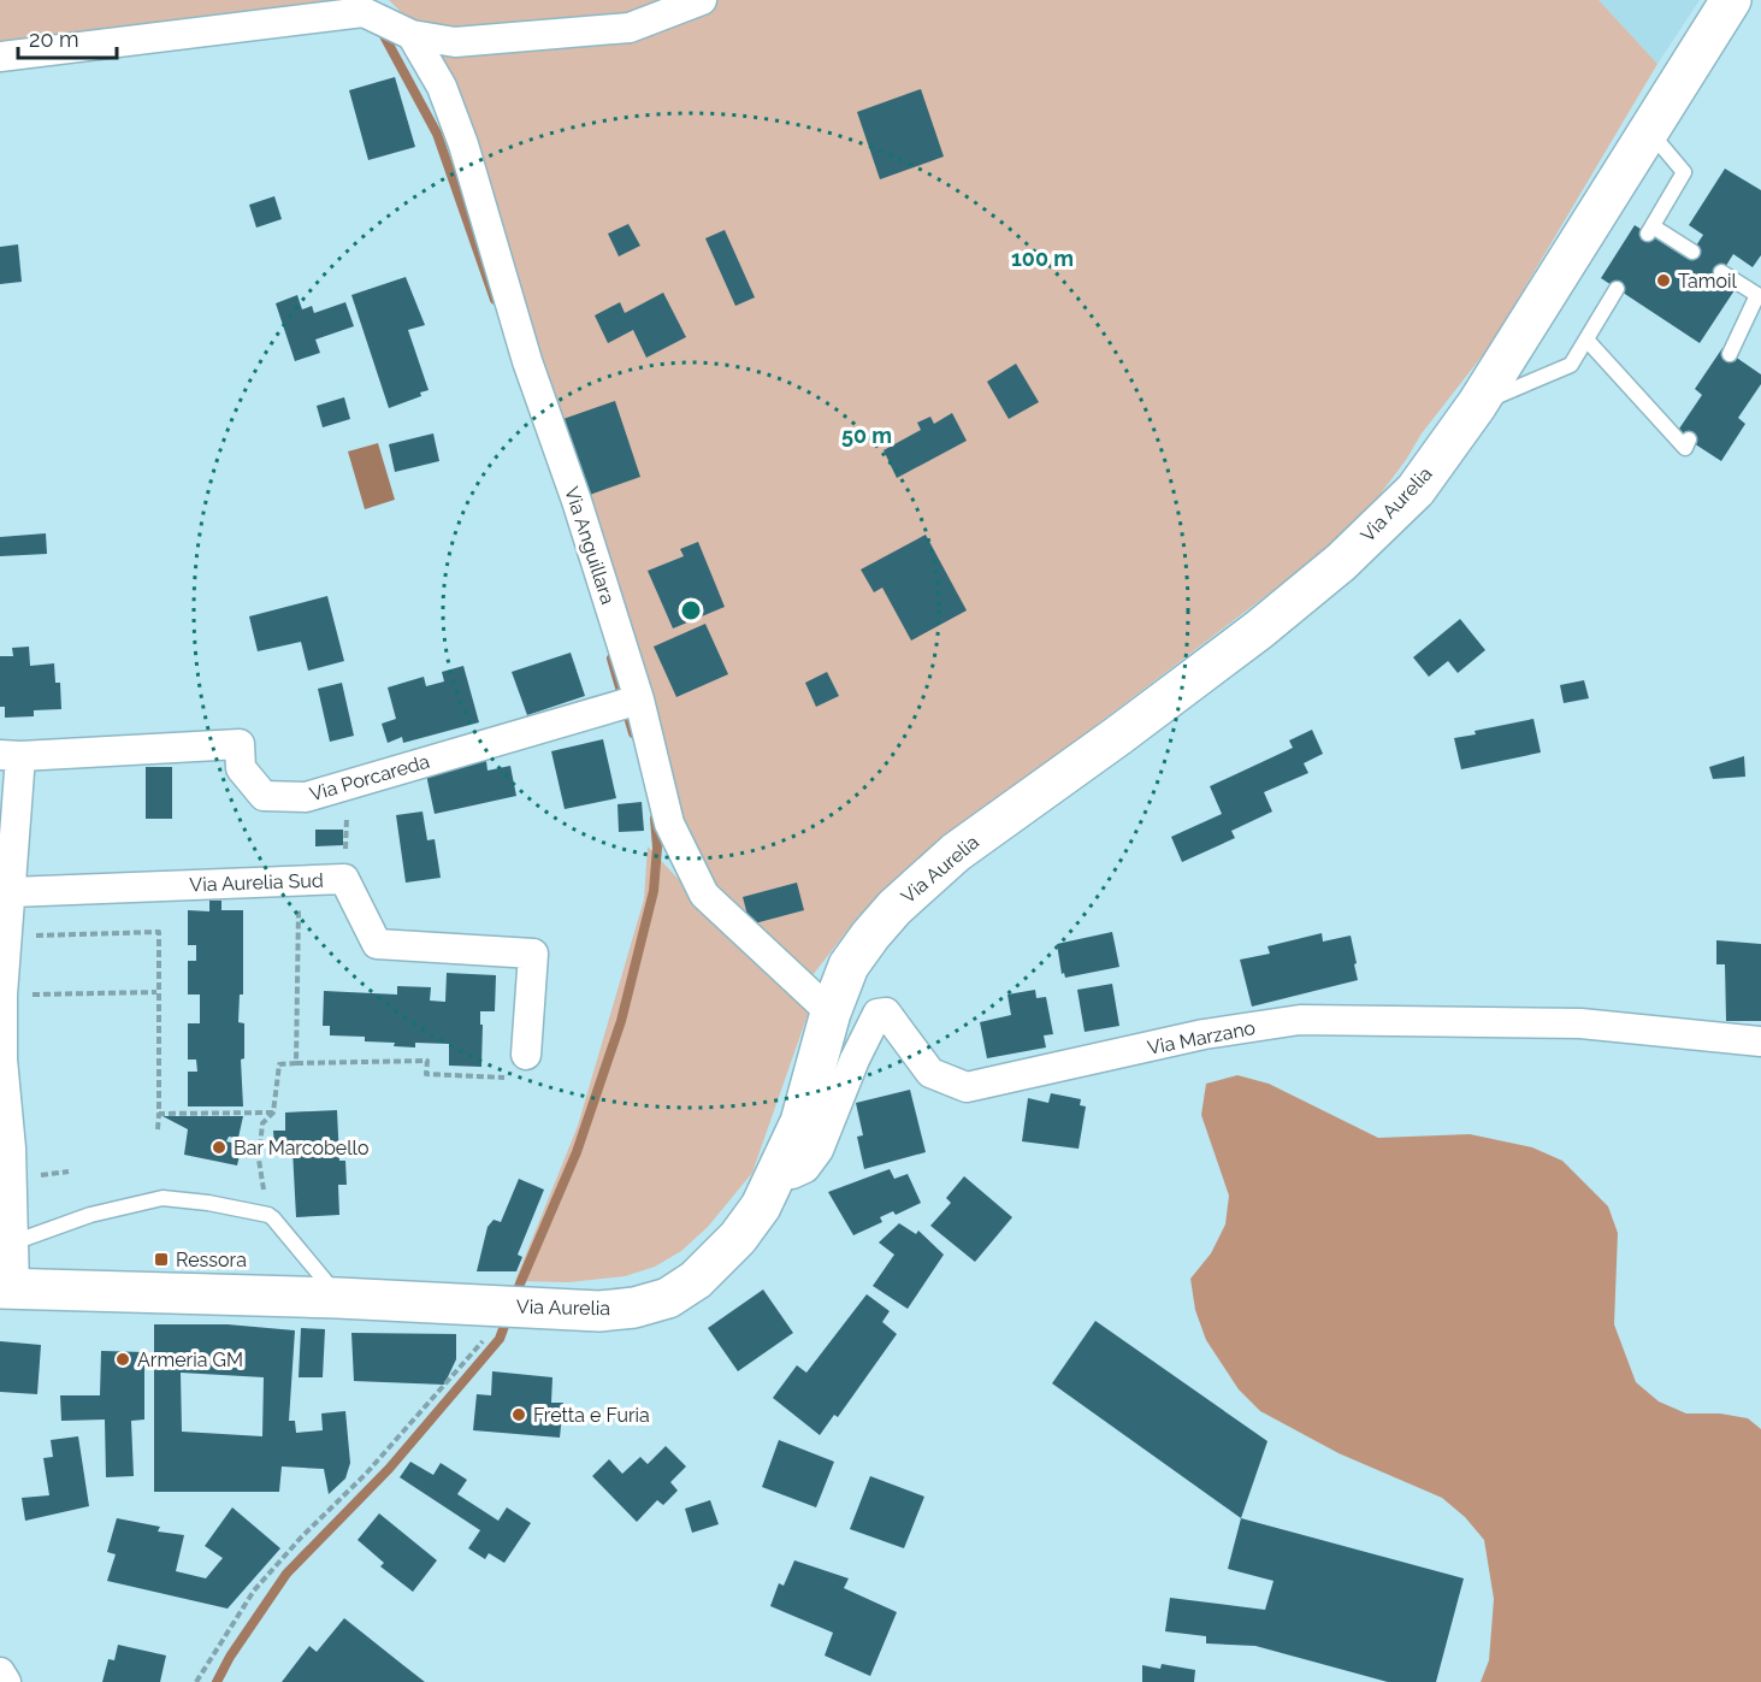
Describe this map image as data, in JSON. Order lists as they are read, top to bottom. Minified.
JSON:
{"streets":{"main road":["Via Aurelia"],"street":["Via Anguillara","Via Porcareda","Via Aurelia Sud","Via Marzano"]},"crossings":[["Via Aurelia","Via Anguillara"],["Via Aurelia","Via Marzano"],["Via Anguillara","Via Porcareda"]],"places":{"other":["Tamoil","Bar Marcobello","Armeria GM","Fretta e Furia"],"transit":["Ressora"]},"scale_bar":"20 m","rings":["100 m","50 m"]}
